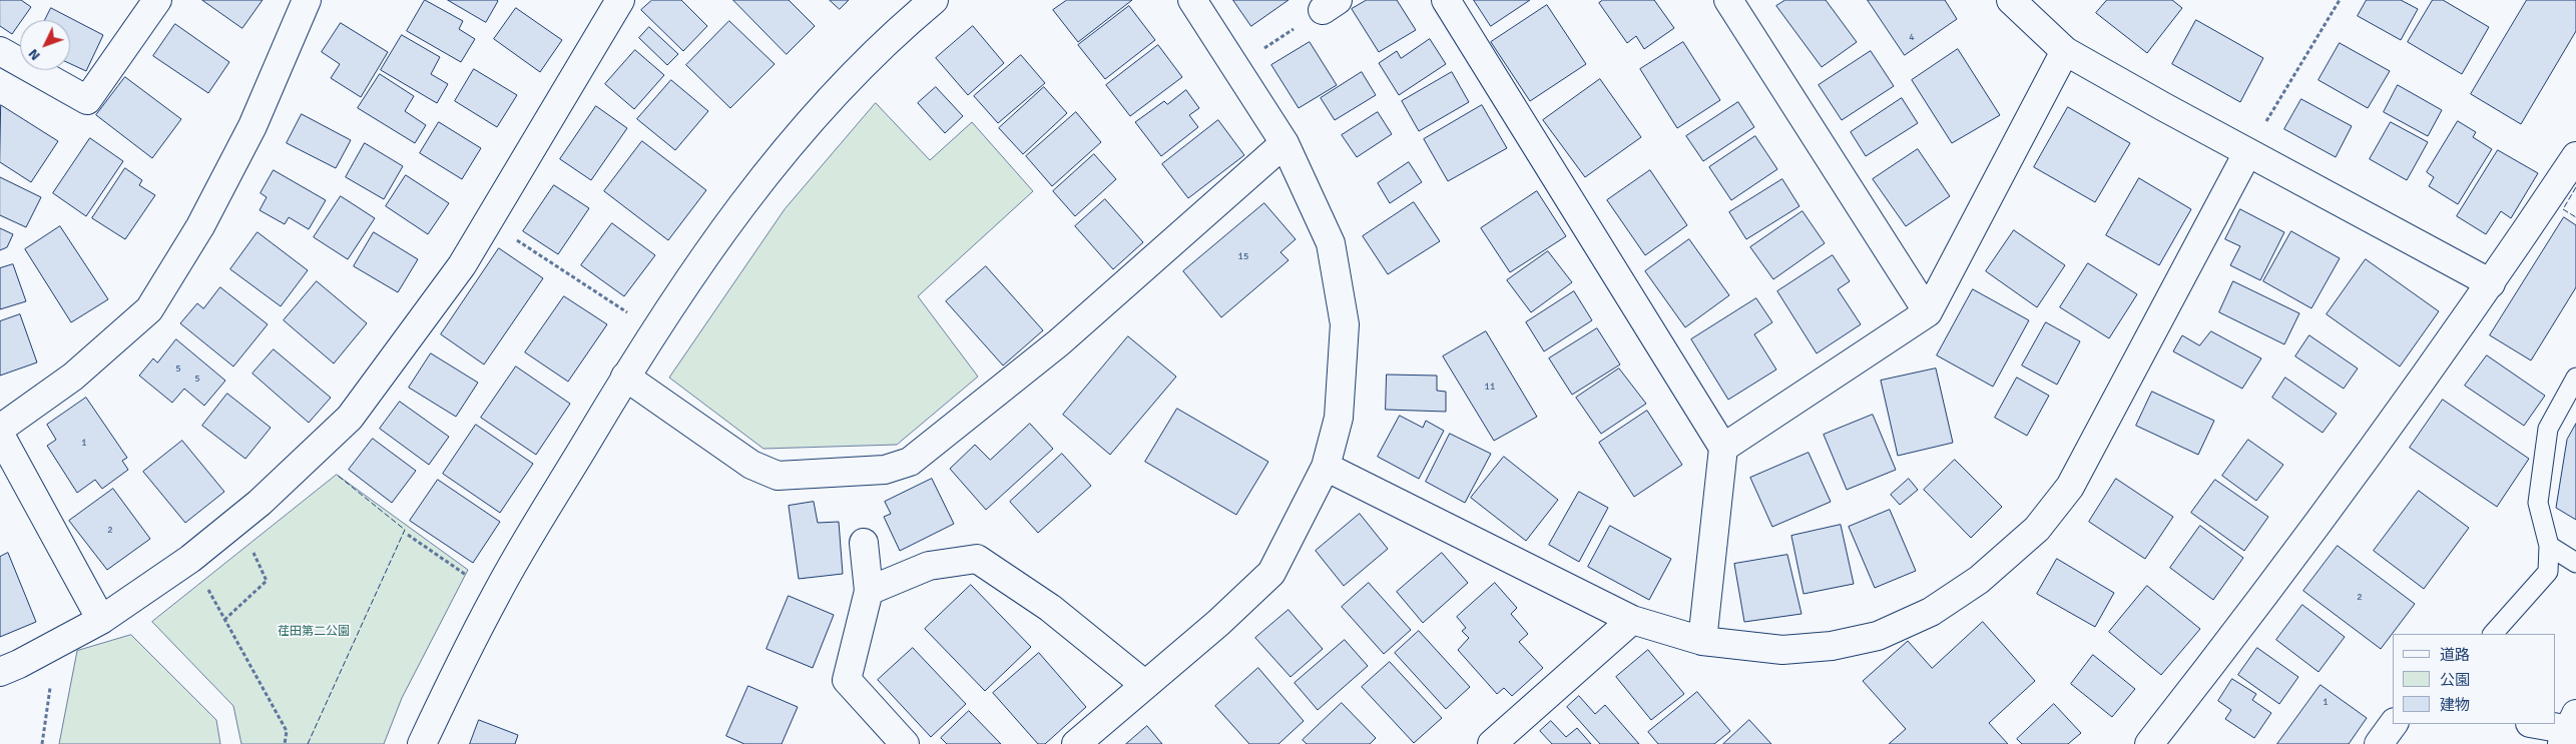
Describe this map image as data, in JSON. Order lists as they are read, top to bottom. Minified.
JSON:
{"parks":["荏田第二公園"],"house_numbers":["4","15","5","5","11","1","2","2","1"],"legend":["道路","公園","建物"],"north":"bottom left"}
